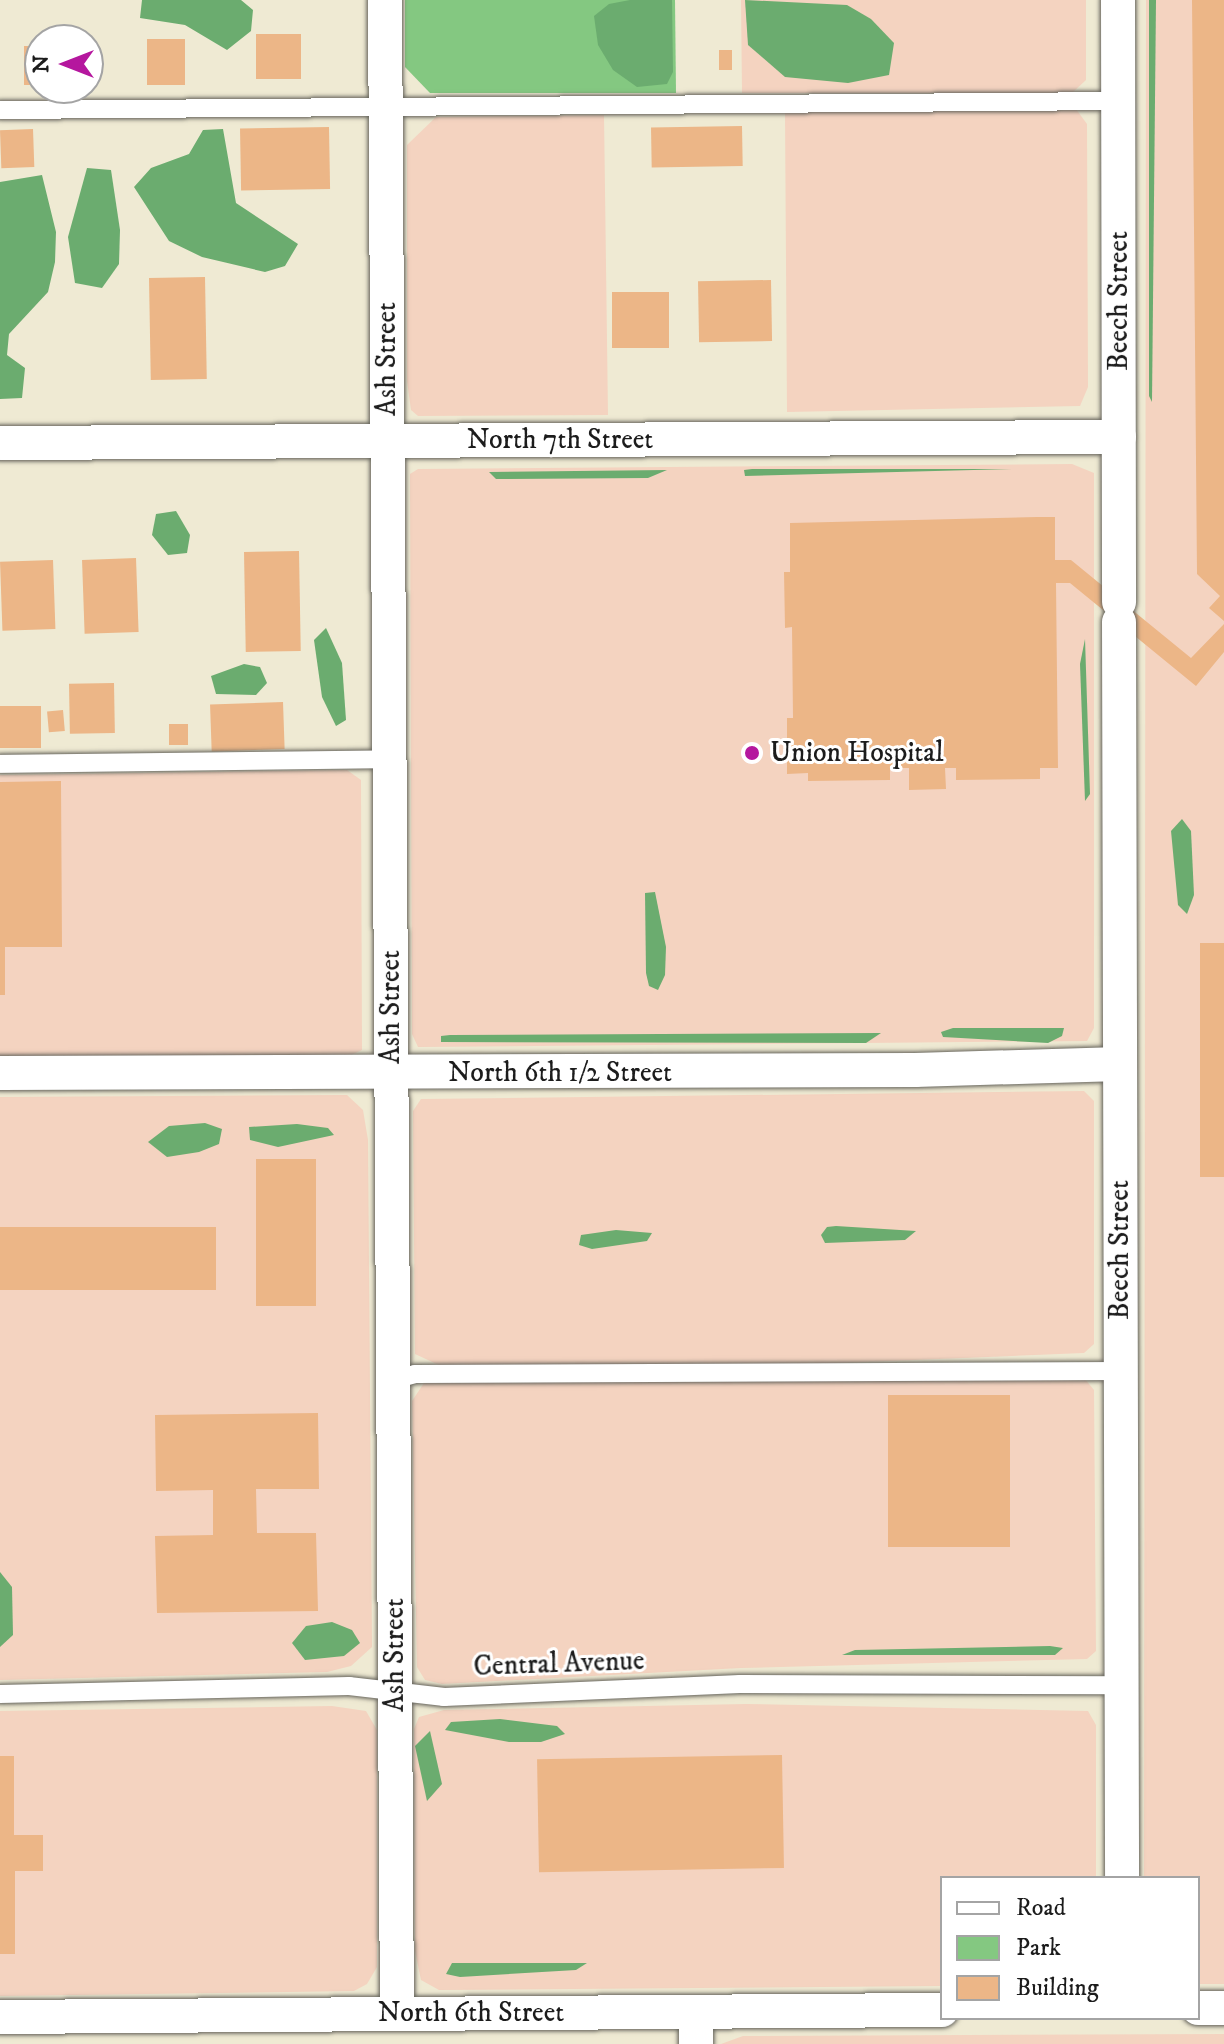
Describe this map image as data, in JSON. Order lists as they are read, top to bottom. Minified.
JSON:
{"streets":{"street":["Beech Street","Ash Street","North 7th Street","North 6th 1/2 Street","North 6th Street"],"lane":["Central Avenue"]},"crossings":[["Beech Street","North 7th Street"],["Beech Street","North 6th 1/2 Street"],["Beech Street","Central Avenue"],["Ash Street","North 7th Street"],["Ash Street","North 6th 1/2 Street"],["Ash Street","Central Avenue"],["Ash Street","North 6th Street"]],"places":["Union Hospital"],"legend":["Road","Park","Building"],"north":"left"}
